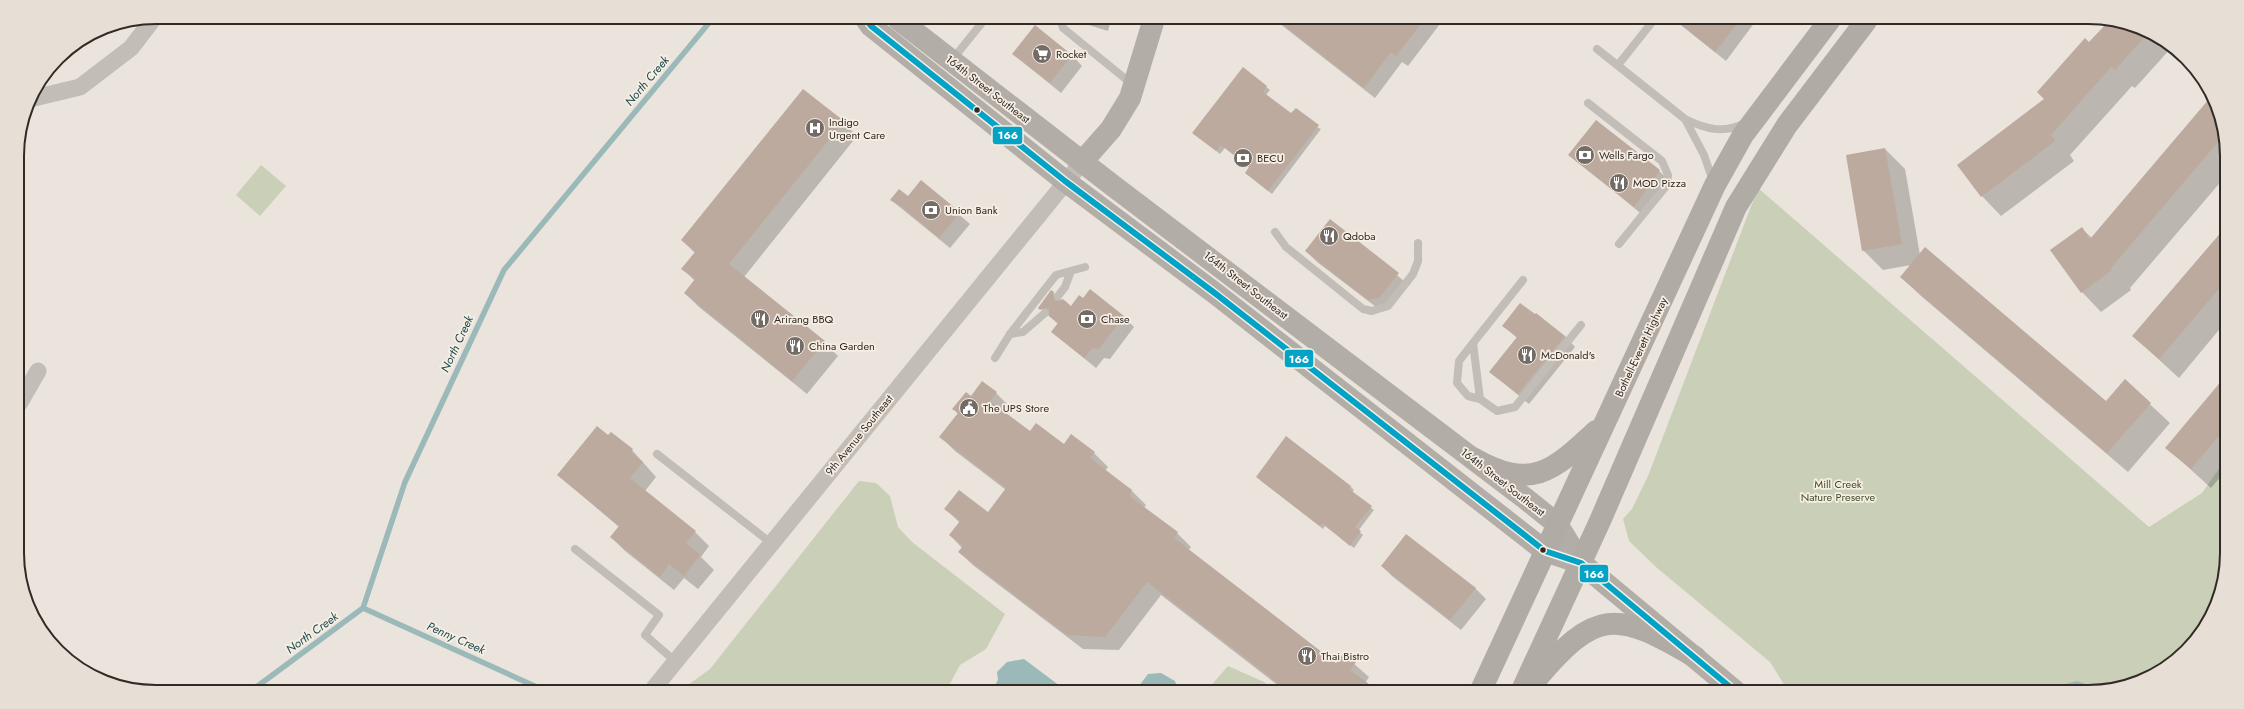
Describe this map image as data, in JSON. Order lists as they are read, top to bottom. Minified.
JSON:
{"streets":{"main road":["164th Street Southeast","Bothell-Everett Highway"],"street":["9th Avenue Southeast"]},"crossings":[["164th Street Southeast","Bothell-Everett Highway"],["164th Street Southeast","9th Avenue Southeast"]],"water":["North Creek","Penny Creek"],"parks":["Mill Creek Nature Preserve"],"places":{"supermarket":["Rocket"],"hospital":["Indigo Urgent Care"],"bank":["Wells Fargo","BECU","Union Bank","Chase"],"restaurant":["MOD Pizza","Qdoba","Arirang BBQ","China Garden","McDonald's","Thai Bistro"],"public building":["The UPS Store"]},"lines":["transit line 166"]}
